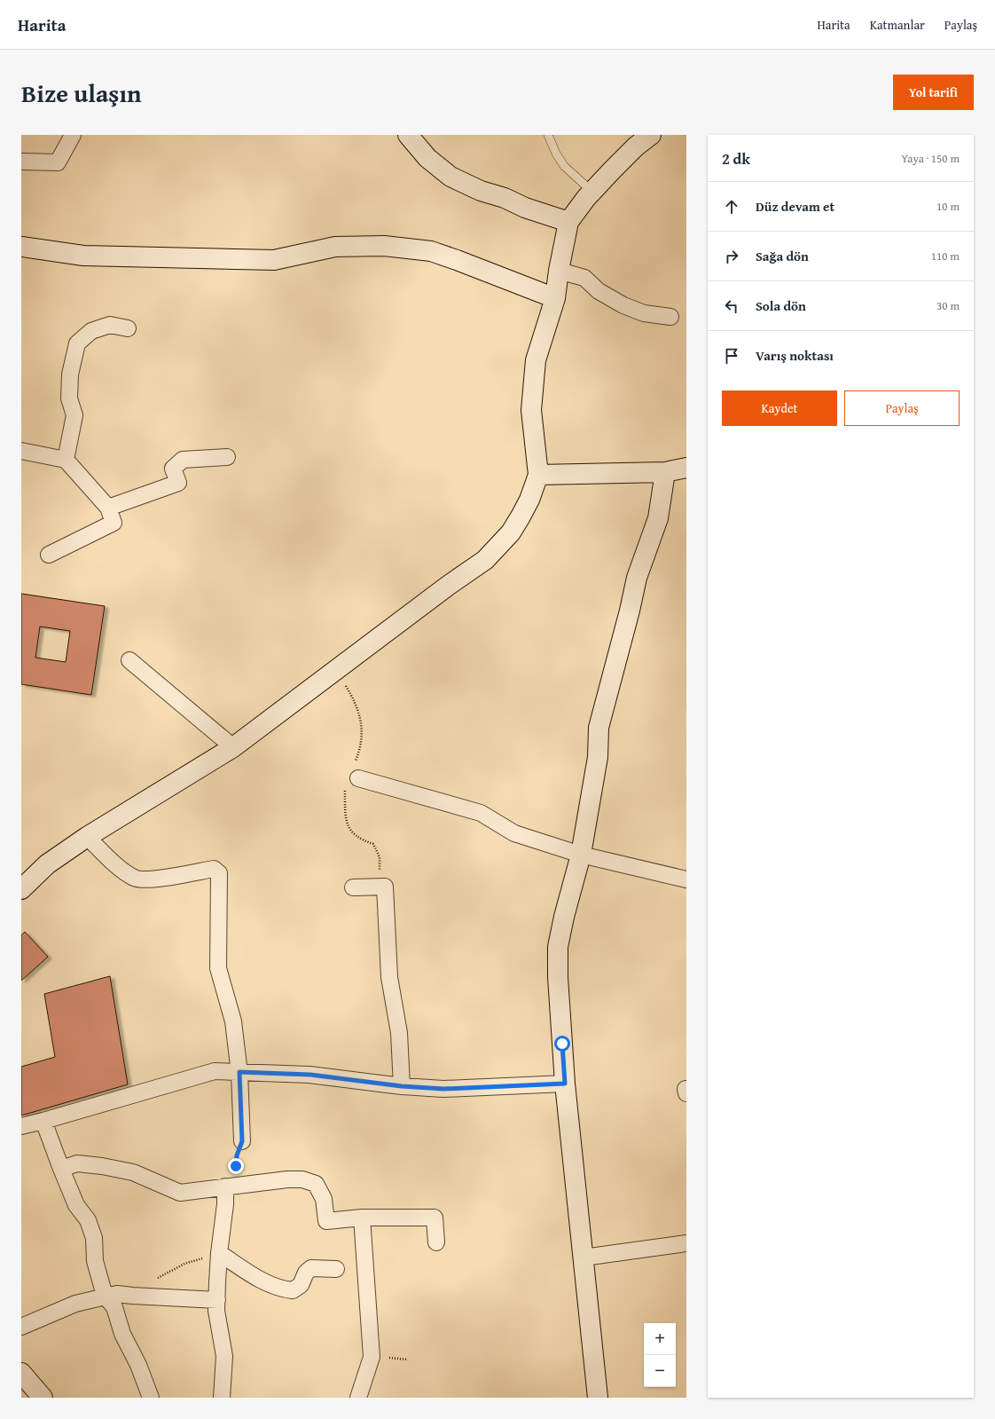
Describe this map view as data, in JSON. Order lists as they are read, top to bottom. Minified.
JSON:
{"page":{"header":"Harita","nav":["Harita","Katmanlar","Paylaş"],"title":"Bize ulaşın","buttons":["Yol tarifi",["Kaydet","Paylaş"]],"heading":["2 dk","Yaya · 150 m"],"list":[["Düz devam et","10 m"],["Sağa dön","110 m"],["Sola dön","30 m"],"Varış noktası"],"map_buttons":["+","−"]}}
